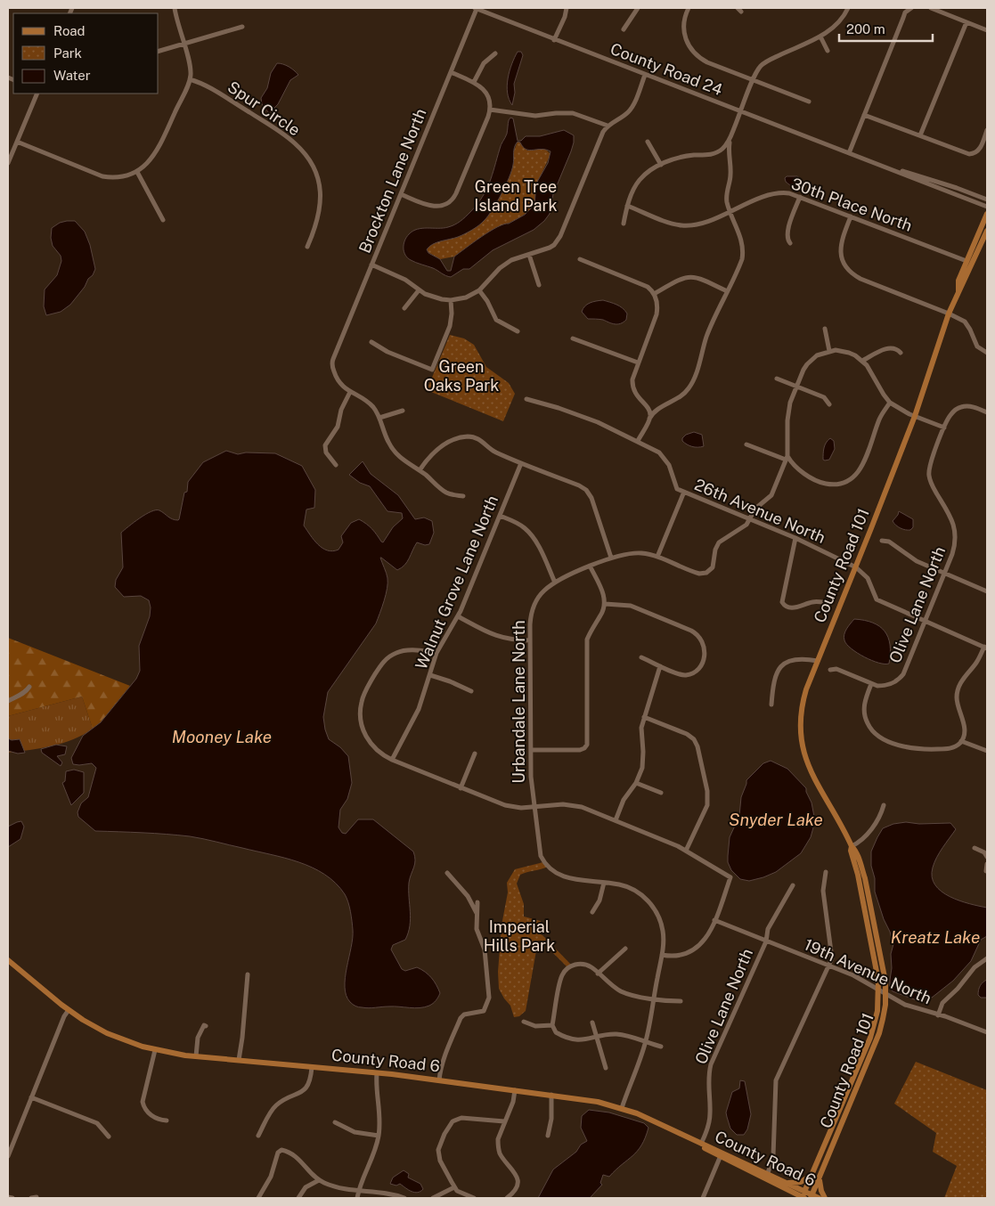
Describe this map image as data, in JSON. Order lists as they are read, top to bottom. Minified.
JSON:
{"streets":{"main road":["County Road 101","County Road 6"],"street":["County Road 24","Spur Circle","Brockton Lane North","30th Place North","26th Avenue North","Walnut Grove Lane North","Olive Lane North","Urbandale Lane North","19th Avenue North"]},"crossings":[["County Road 24","Brockton Lane North"],["30th Place North","County Road 101"],["26th Avenue North","County Road 101"],["26th Avenue North","Urbandale Lane North"],["County Road 101","19th Avenue North"],["County Road 101","County Road 6"],["Olive Lane North","19th Avenue North"],["Olive Lane North","County Road 6"]],"water":["Mooney Lake","Snyder Lake","Kreatz Lake"],"parks":["Green Tree Island Park","Green Oaks Park","Imperial Hills Park"],"legend":["Road","Park","Water"],"scale_bar":"200 m"}
